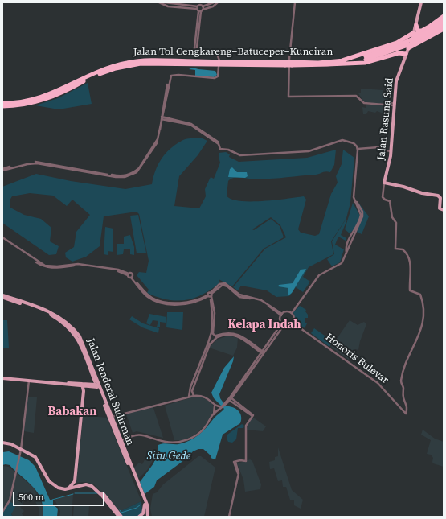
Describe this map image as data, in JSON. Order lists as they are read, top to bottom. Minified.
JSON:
{"streets":{"highway":["Jalan Tol Cengkareng–Batuceper–Kunciran"],"main road":["Jalan Rasuna Said","Jalan Jenderal Sudirman"],"street":["Honoris Bulevar"]},"crossings":[["Jalan Rasuna Said","Honoris Bulevar"]],"districts":["Kelapa Indah","Babakan"],"water":["Situ Gede"],"scale_bar":"500 m"}
